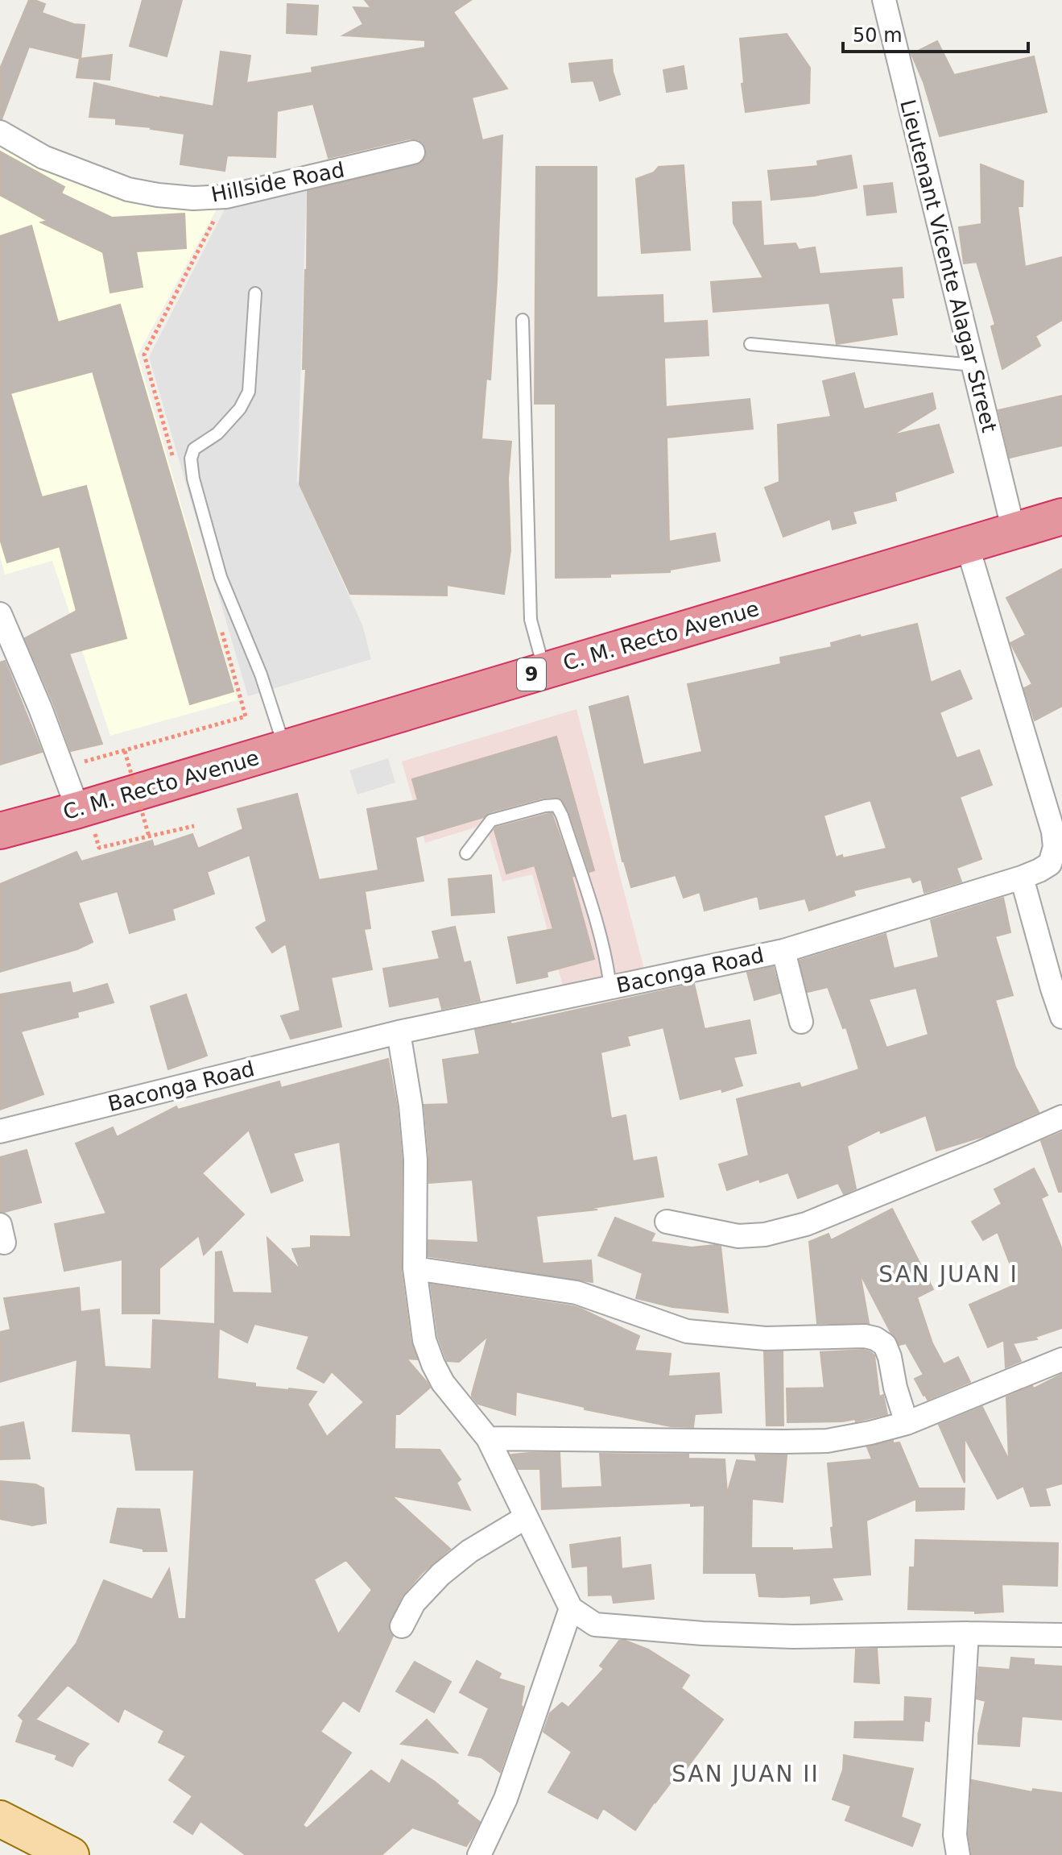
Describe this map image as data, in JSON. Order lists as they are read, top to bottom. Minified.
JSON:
{"streets":{"highway":["C. M. Recto Avenue","9"],"street":["Hillside Road","Lieutenant Vicente Alagar Street","Baconga Road"]},"crossings":[["Lieutenant Vicente Alagar Street","C. M. Recto Avenue"],["C. M. Recto Avenue","Baconga Road"]],"districts":["SAN JUAN I","SAN JUAN II"],"scale_bar":"50 m"}
